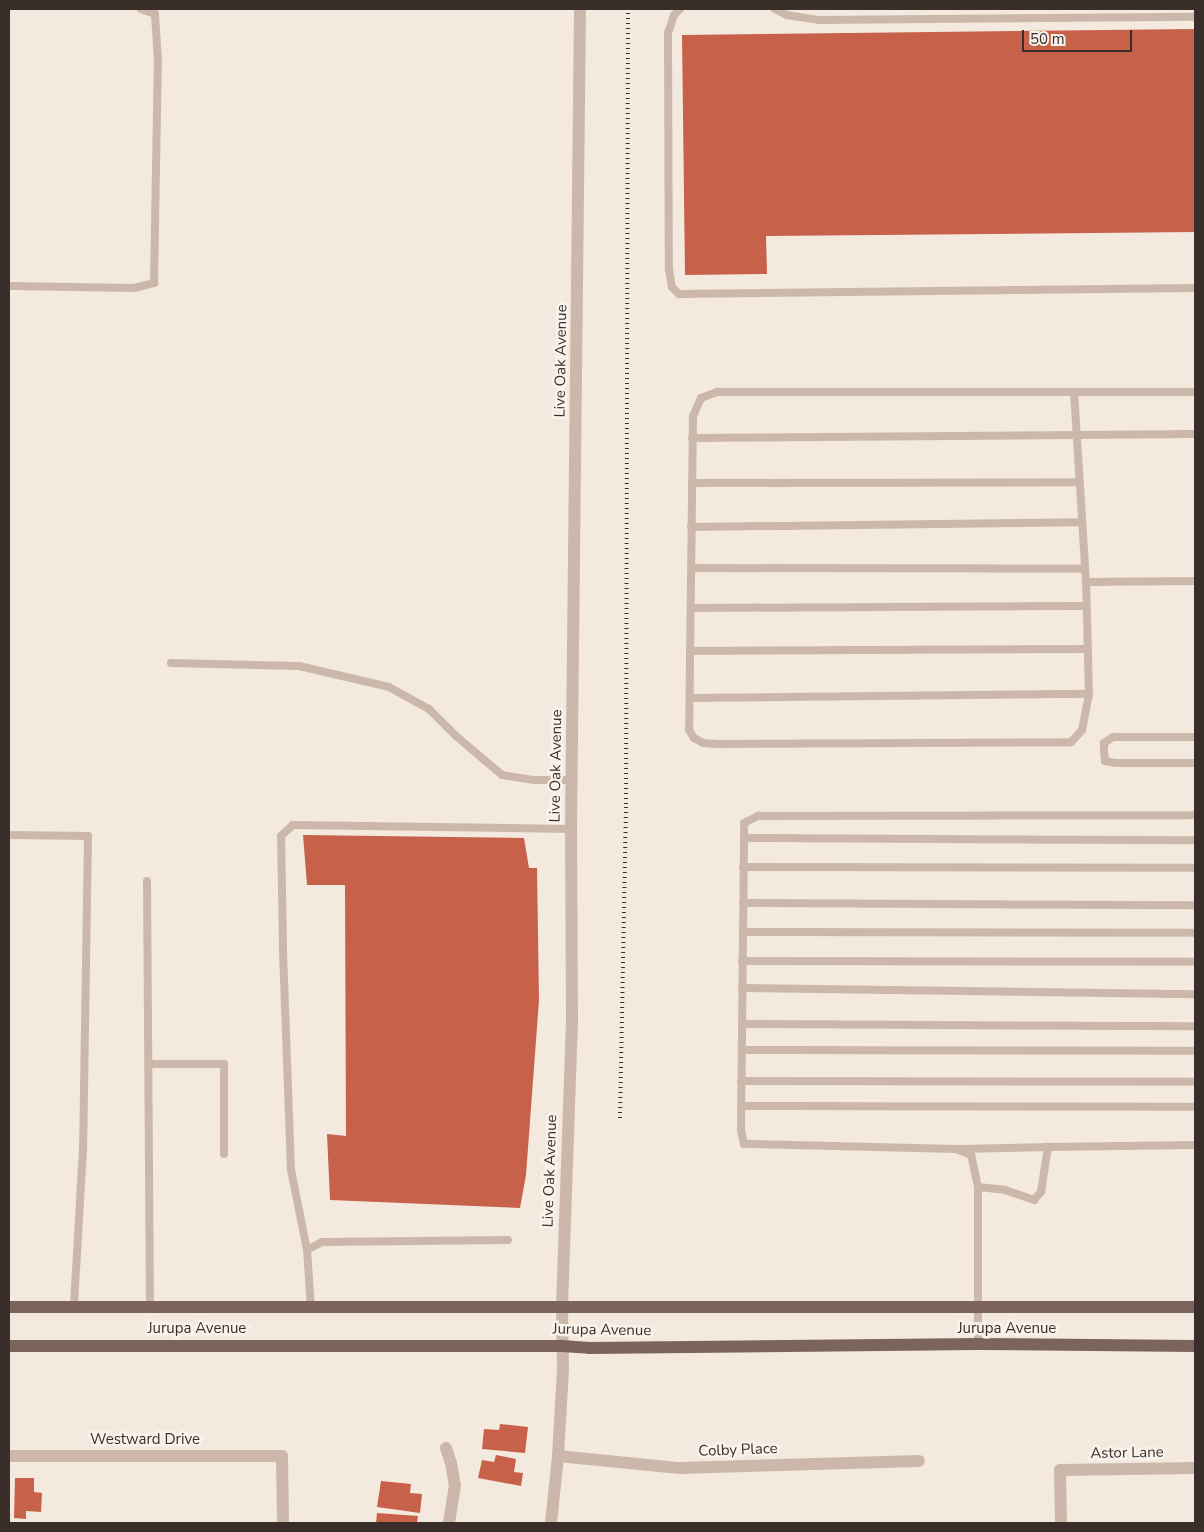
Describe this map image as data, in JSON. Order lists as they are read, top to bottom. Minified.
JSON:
{"streets":{"main road":["Jurupa Avenue"],"street":["Live Oak Avenue","Westward Drive","Colby Place","Astor Lane"]},"crossings":[["Live Oak Avenue","Jurupa Avenue"],["Live Oak Avenue","Colby Place"]],"scale_bar":"50 m"}
